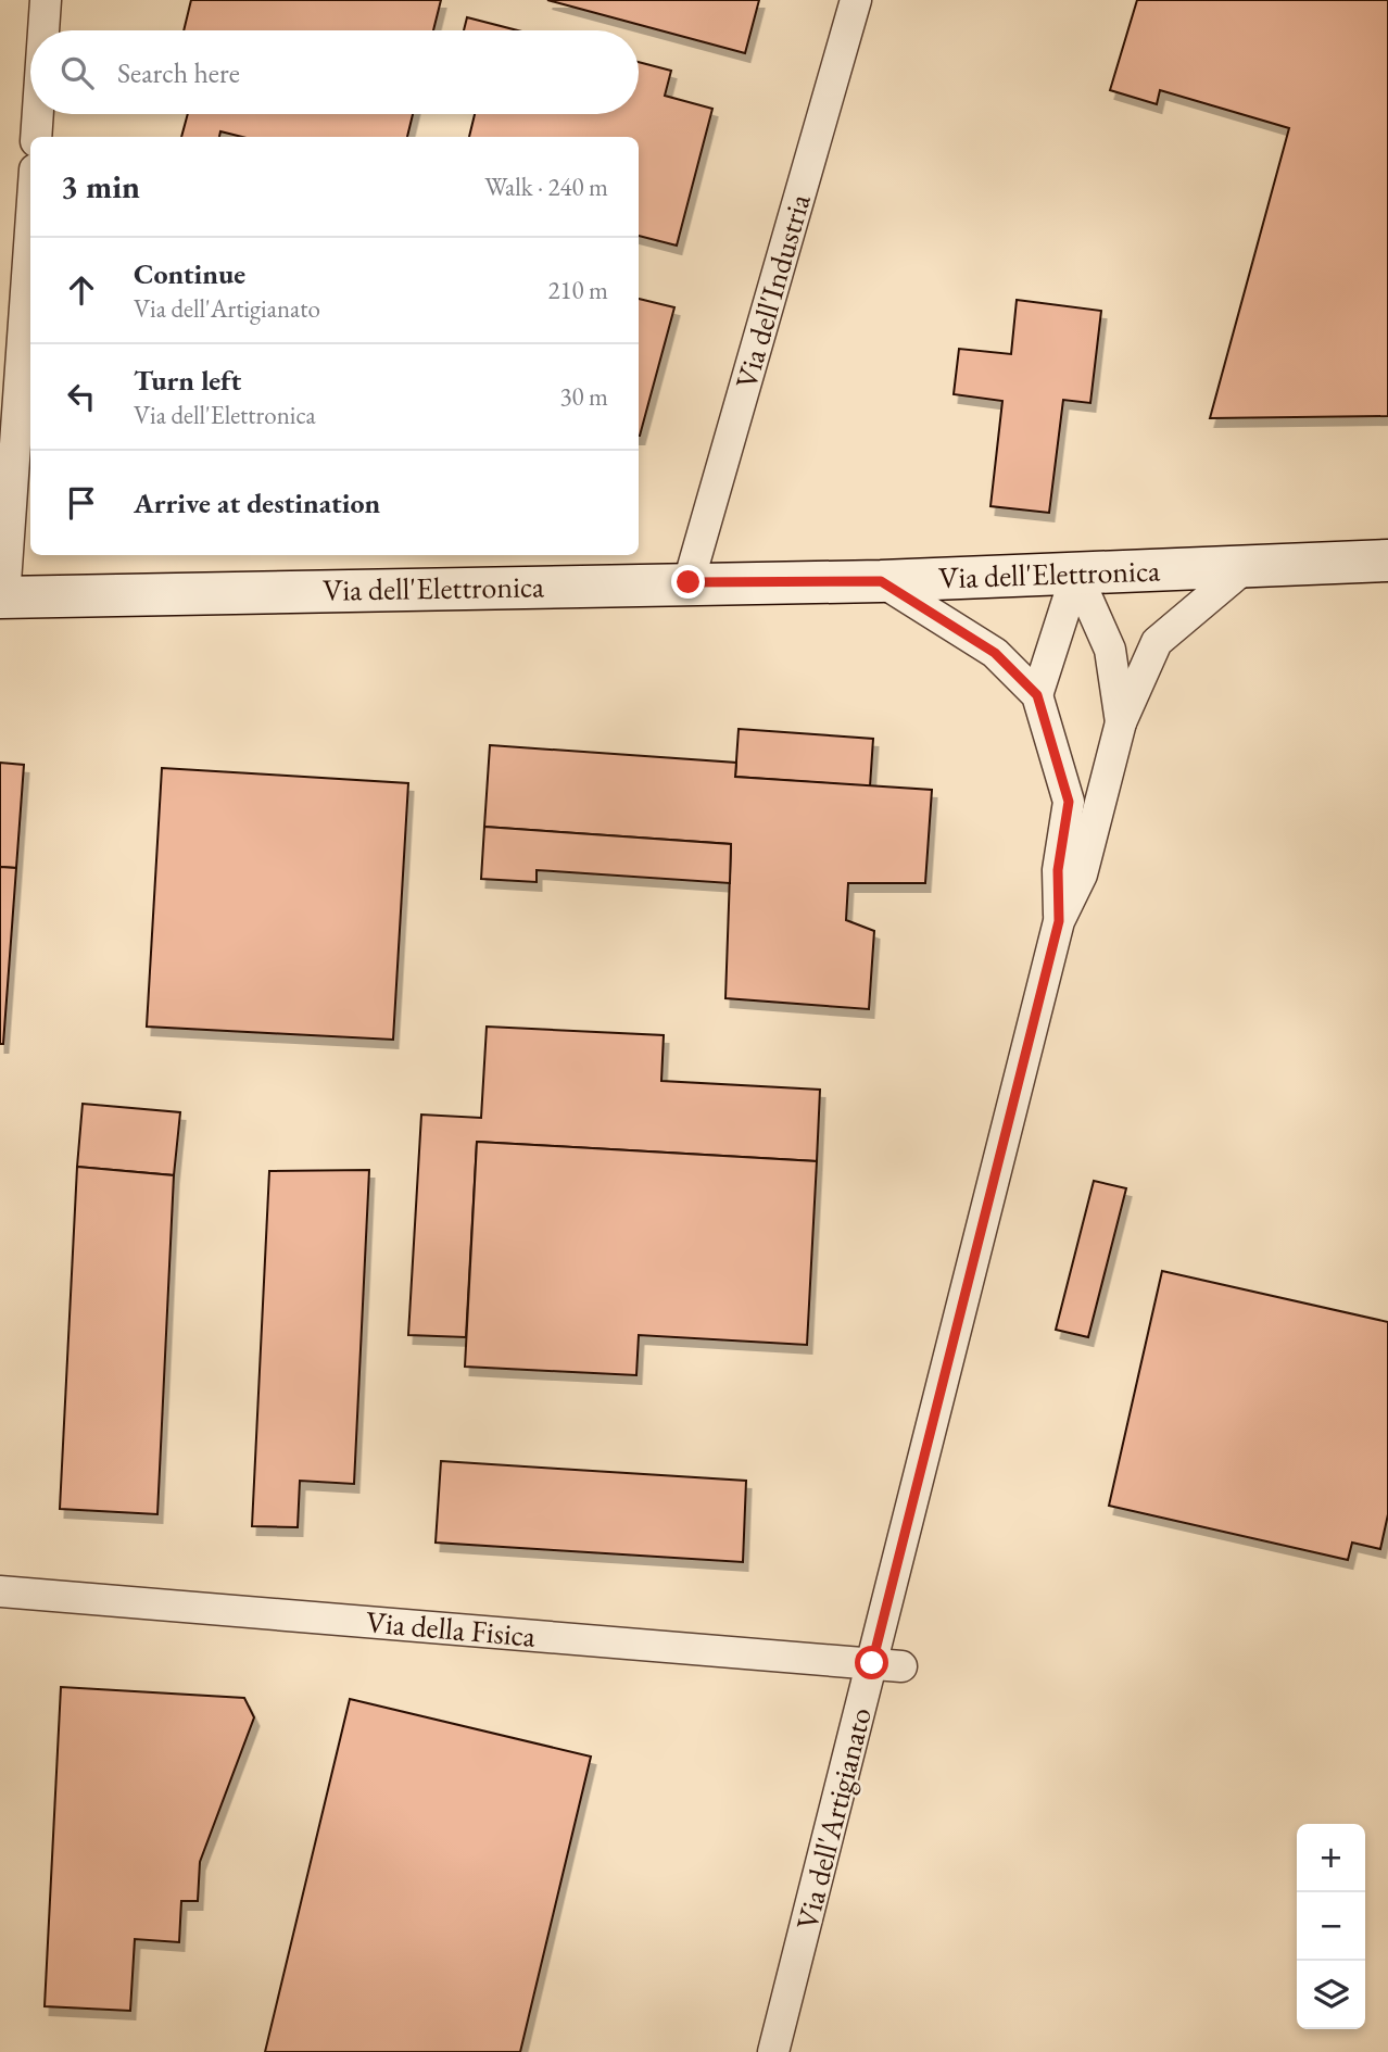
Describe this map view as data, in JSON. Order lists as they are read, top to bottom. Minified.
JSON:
{"streets":{"street":["Via dell'Industria","Via dell'Elettronica","Via della Fisica","Via dell'Artigianato"]},"crossings":[["Via dell'Industria","Via dell'Elettronica"],["Via dell'Elettronica","Via dell'Artigianato"],["Via della Fisica","Via dell'Artigianato"]],"page":{"search":"Search here","heading":["3 min","Walk · 240 m"],"list":[["Continue","Via dell'Artigianato","210 m"],["Turn left","Via dell'Elettronica","30 m"],"Arrive at destination"],"map_buttons":["+","−"]}}
